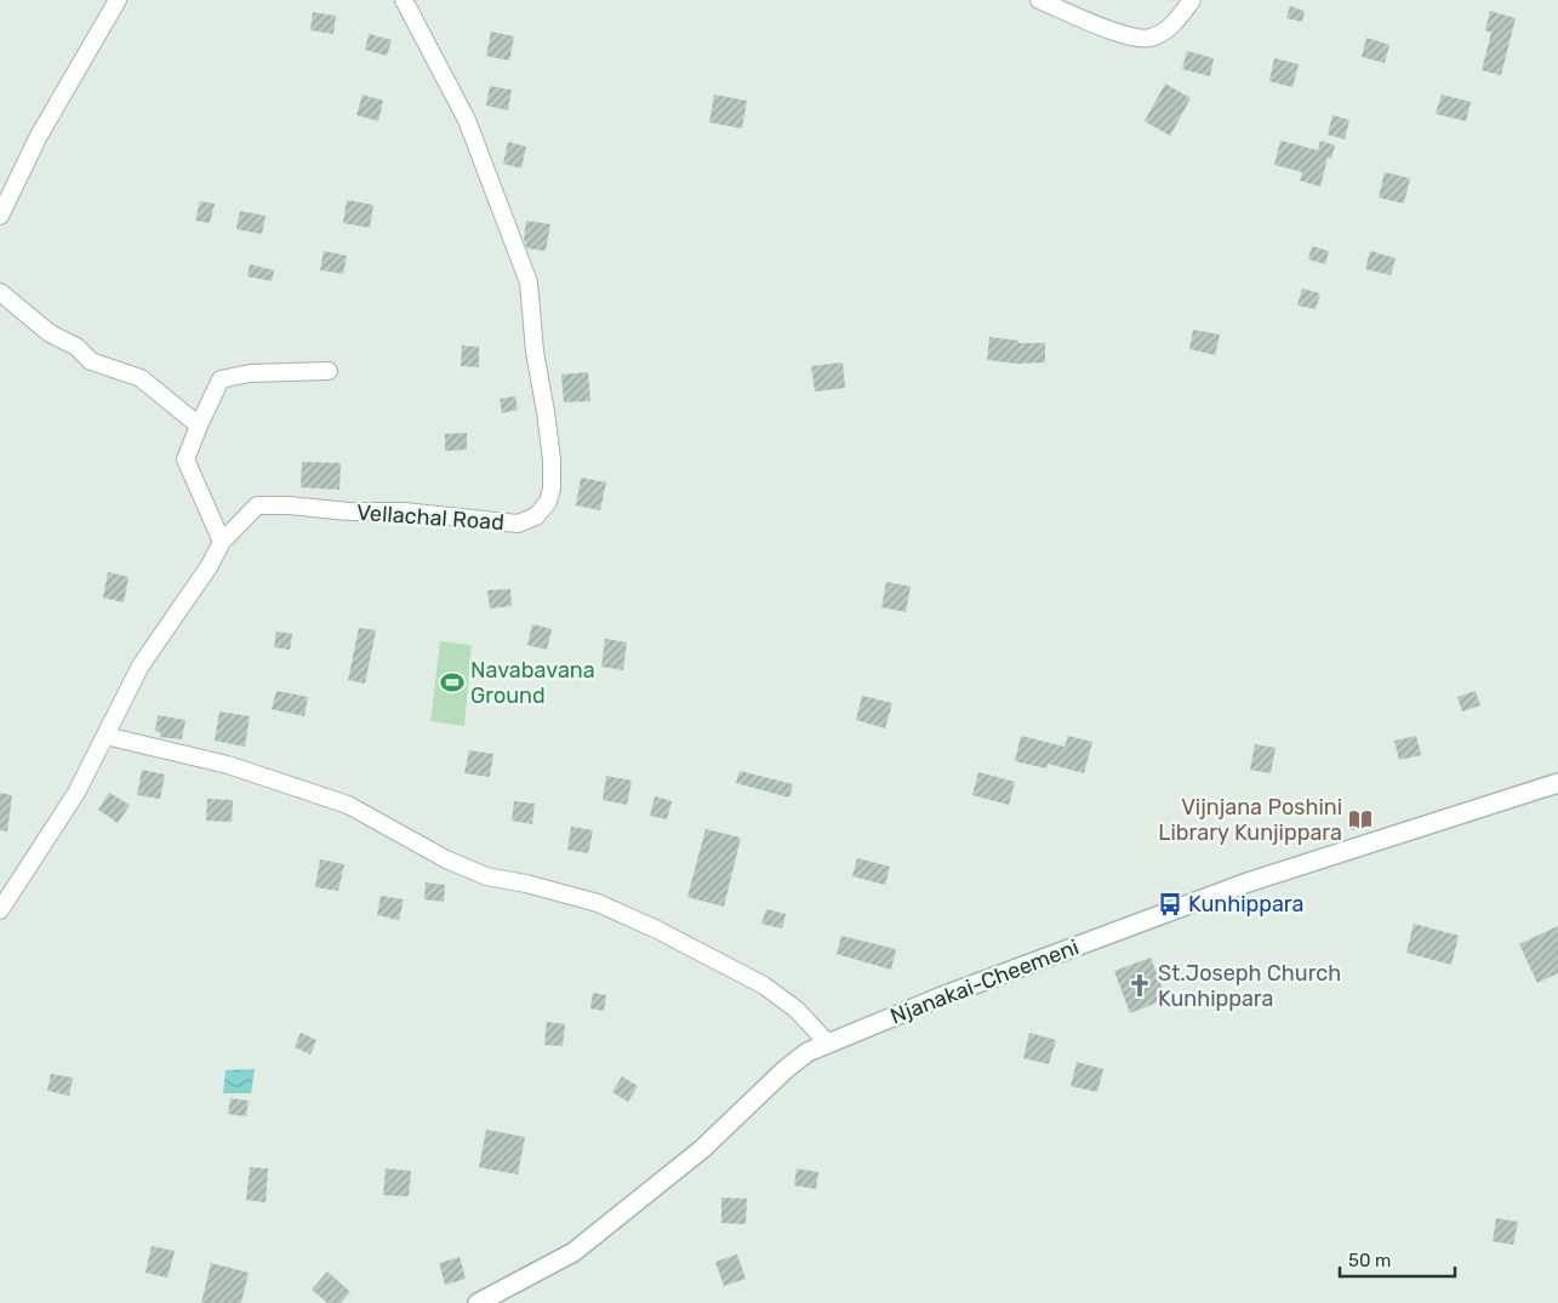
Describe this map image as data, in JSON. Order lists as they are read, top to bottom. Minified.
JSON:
{"streets":{"main road":["Njanakai-Cheemeni"],"street":["Vellachal Road"]},"places":{"sports":["Navabavana Ground"],"library":["Vijnjana Poshini Library Kunjippara"],"bus stop":["Kunhippara"],"church":["St.Joseph Church Kunhippara"]},"scale_bar":"50 m"}
